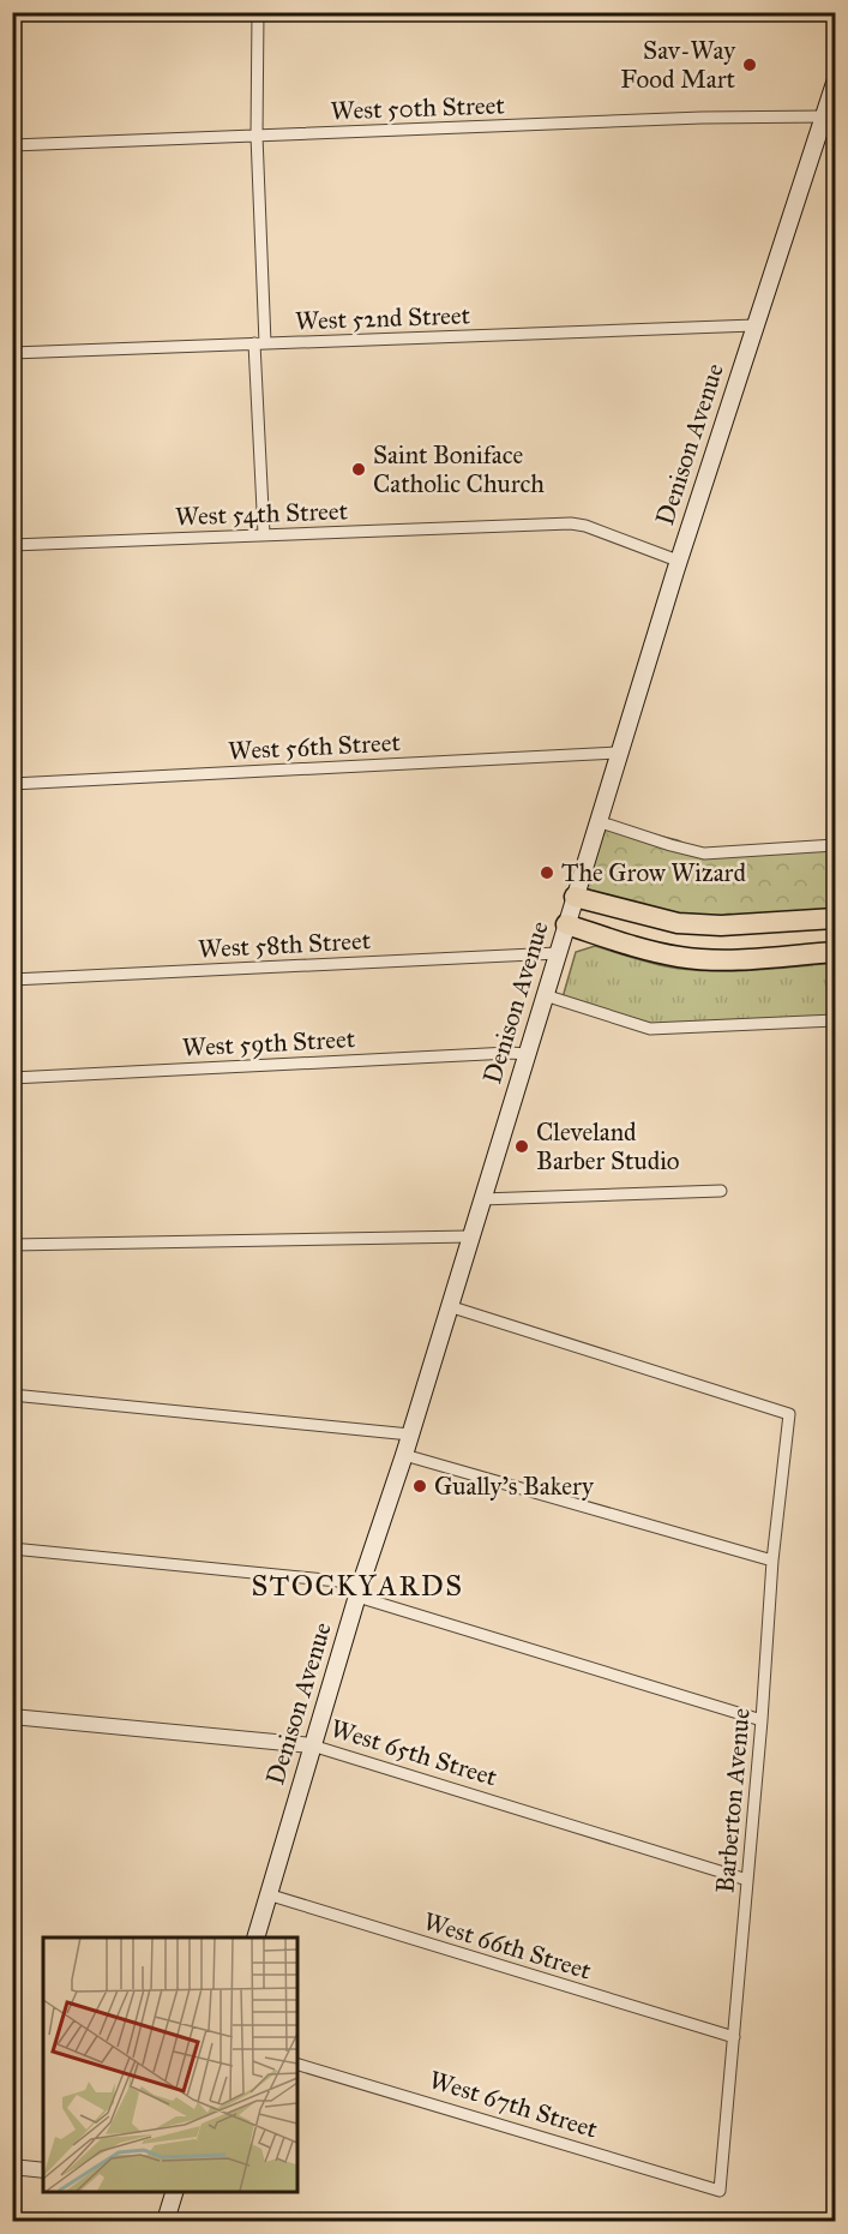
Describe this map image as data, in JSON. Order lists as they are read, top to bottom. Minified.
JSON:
{"streets":{"main road":["Denison Avenue"],"street":["West 50th Street","West 52nd Street","West 54th Street","West 56th Street","West 58th Street","West 59th Street","West 65th Street","Barberton Avenue","West 66th Street","West 67th Street"]},"crossings":[["West 50th Street","Denison Avenue"],["West 52nd Street","Denison Avenue"],["Denison Avenue","West 54th Street"],["Denison Avenue","West 56th Street"],["Denison Avenue","West 58th Street"],["Denison Avenue","West 59th Street"],["Denison Avenue","West 65th Street"],["Denison Avenue","Barberton Avenue"],["Denison Avenue","West 66th Street"],["West 65th Street","Barberton Avenue"],["Barberton Avenue","West 66th Street"],["Barberton Avenue","West 67th Street"]],"districts":["STOCKYARDS"],"places":["Sav-Way Food Mart","Saint Boniface Catholic Church","The Grow Wizard","Cleveland Barber Studio","Gually's Bakery"]}
